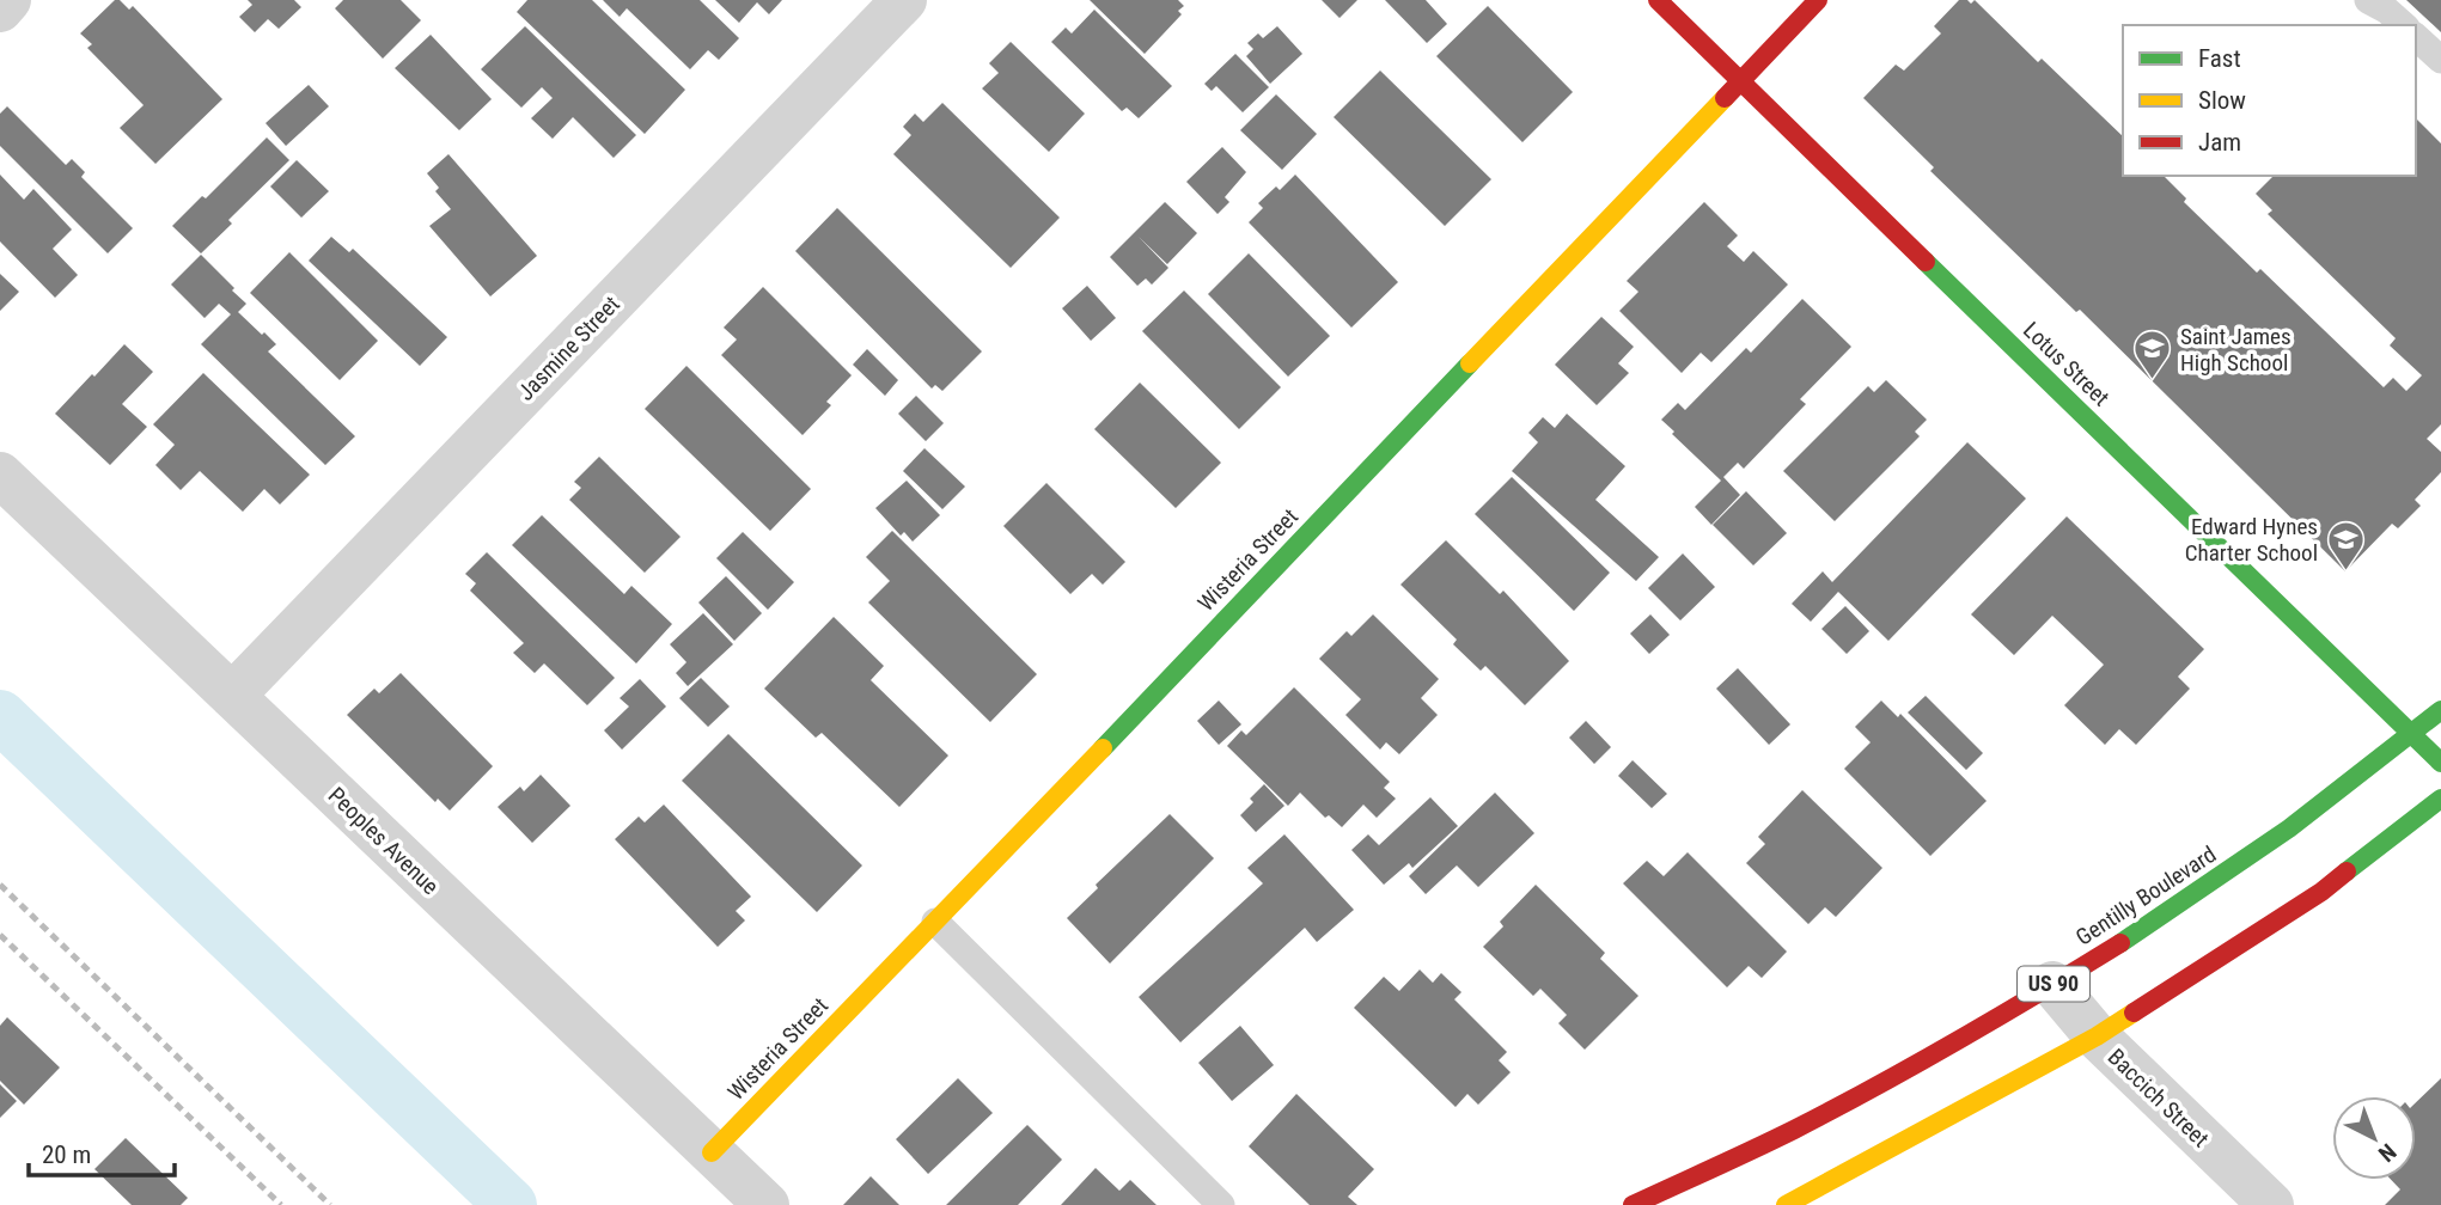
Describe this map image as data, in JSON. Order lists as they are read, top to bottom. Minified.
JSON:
{"streets":{"street":["Jasmine Street","Lotus Street","Wisteria Street","Peoples Avenue","Gentilly Boulevard","US 90","Baccich Street"]},"crossings":[["Jasmine Street","Peoples Avenue"],["Lotus Street","Wisteria Street"],["Lotus Street","Gentilly Boulevard"],["Wisteria Street","Peoples Avenue"],["Gentilly Boulevard","Baccich Street"],["US 90","Baccich Street"]],"places":{"school or university":["Saint James High School","Edward Hynes Charter School"]},"legend":["Fast","Slow","Jam"],"scale_bar":"20 m","north":"bottom right"}
